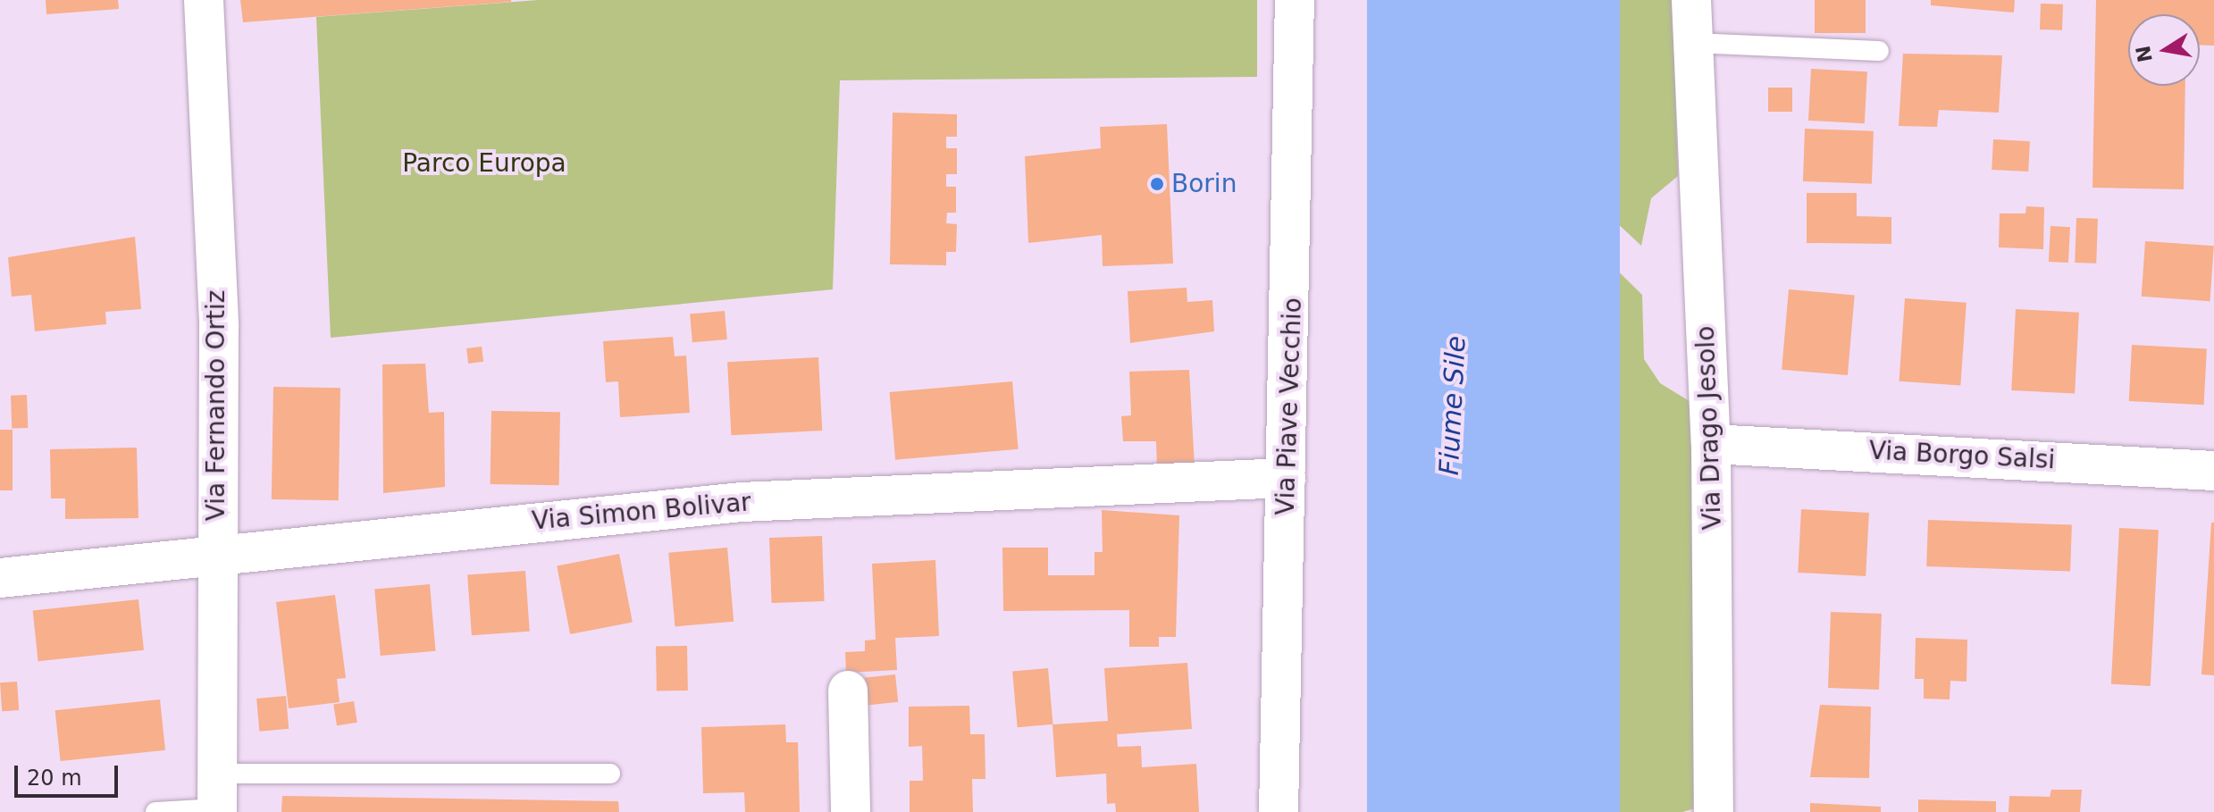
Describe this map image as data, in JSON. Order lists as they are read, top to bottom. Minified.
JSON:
{"streets":{"street":["Via Fernando Ortiz","Via Piave Vecchio","Via Drago Jesolo","Via Borgo Salsi","Via Simon Bolivar"]},"crossings":[["Via Fernando Ortiz","Via Simon Bolivar"],["Via Piave Vecchio","Via Simon Bolivar"],["Via Drago Jesolo","Via Borgo Salsi"]],"water":["Fiume Sile"],"parks":["Parco Europa"],"places":["Borin"],"scale_bar":"20 m","north":"left"}
